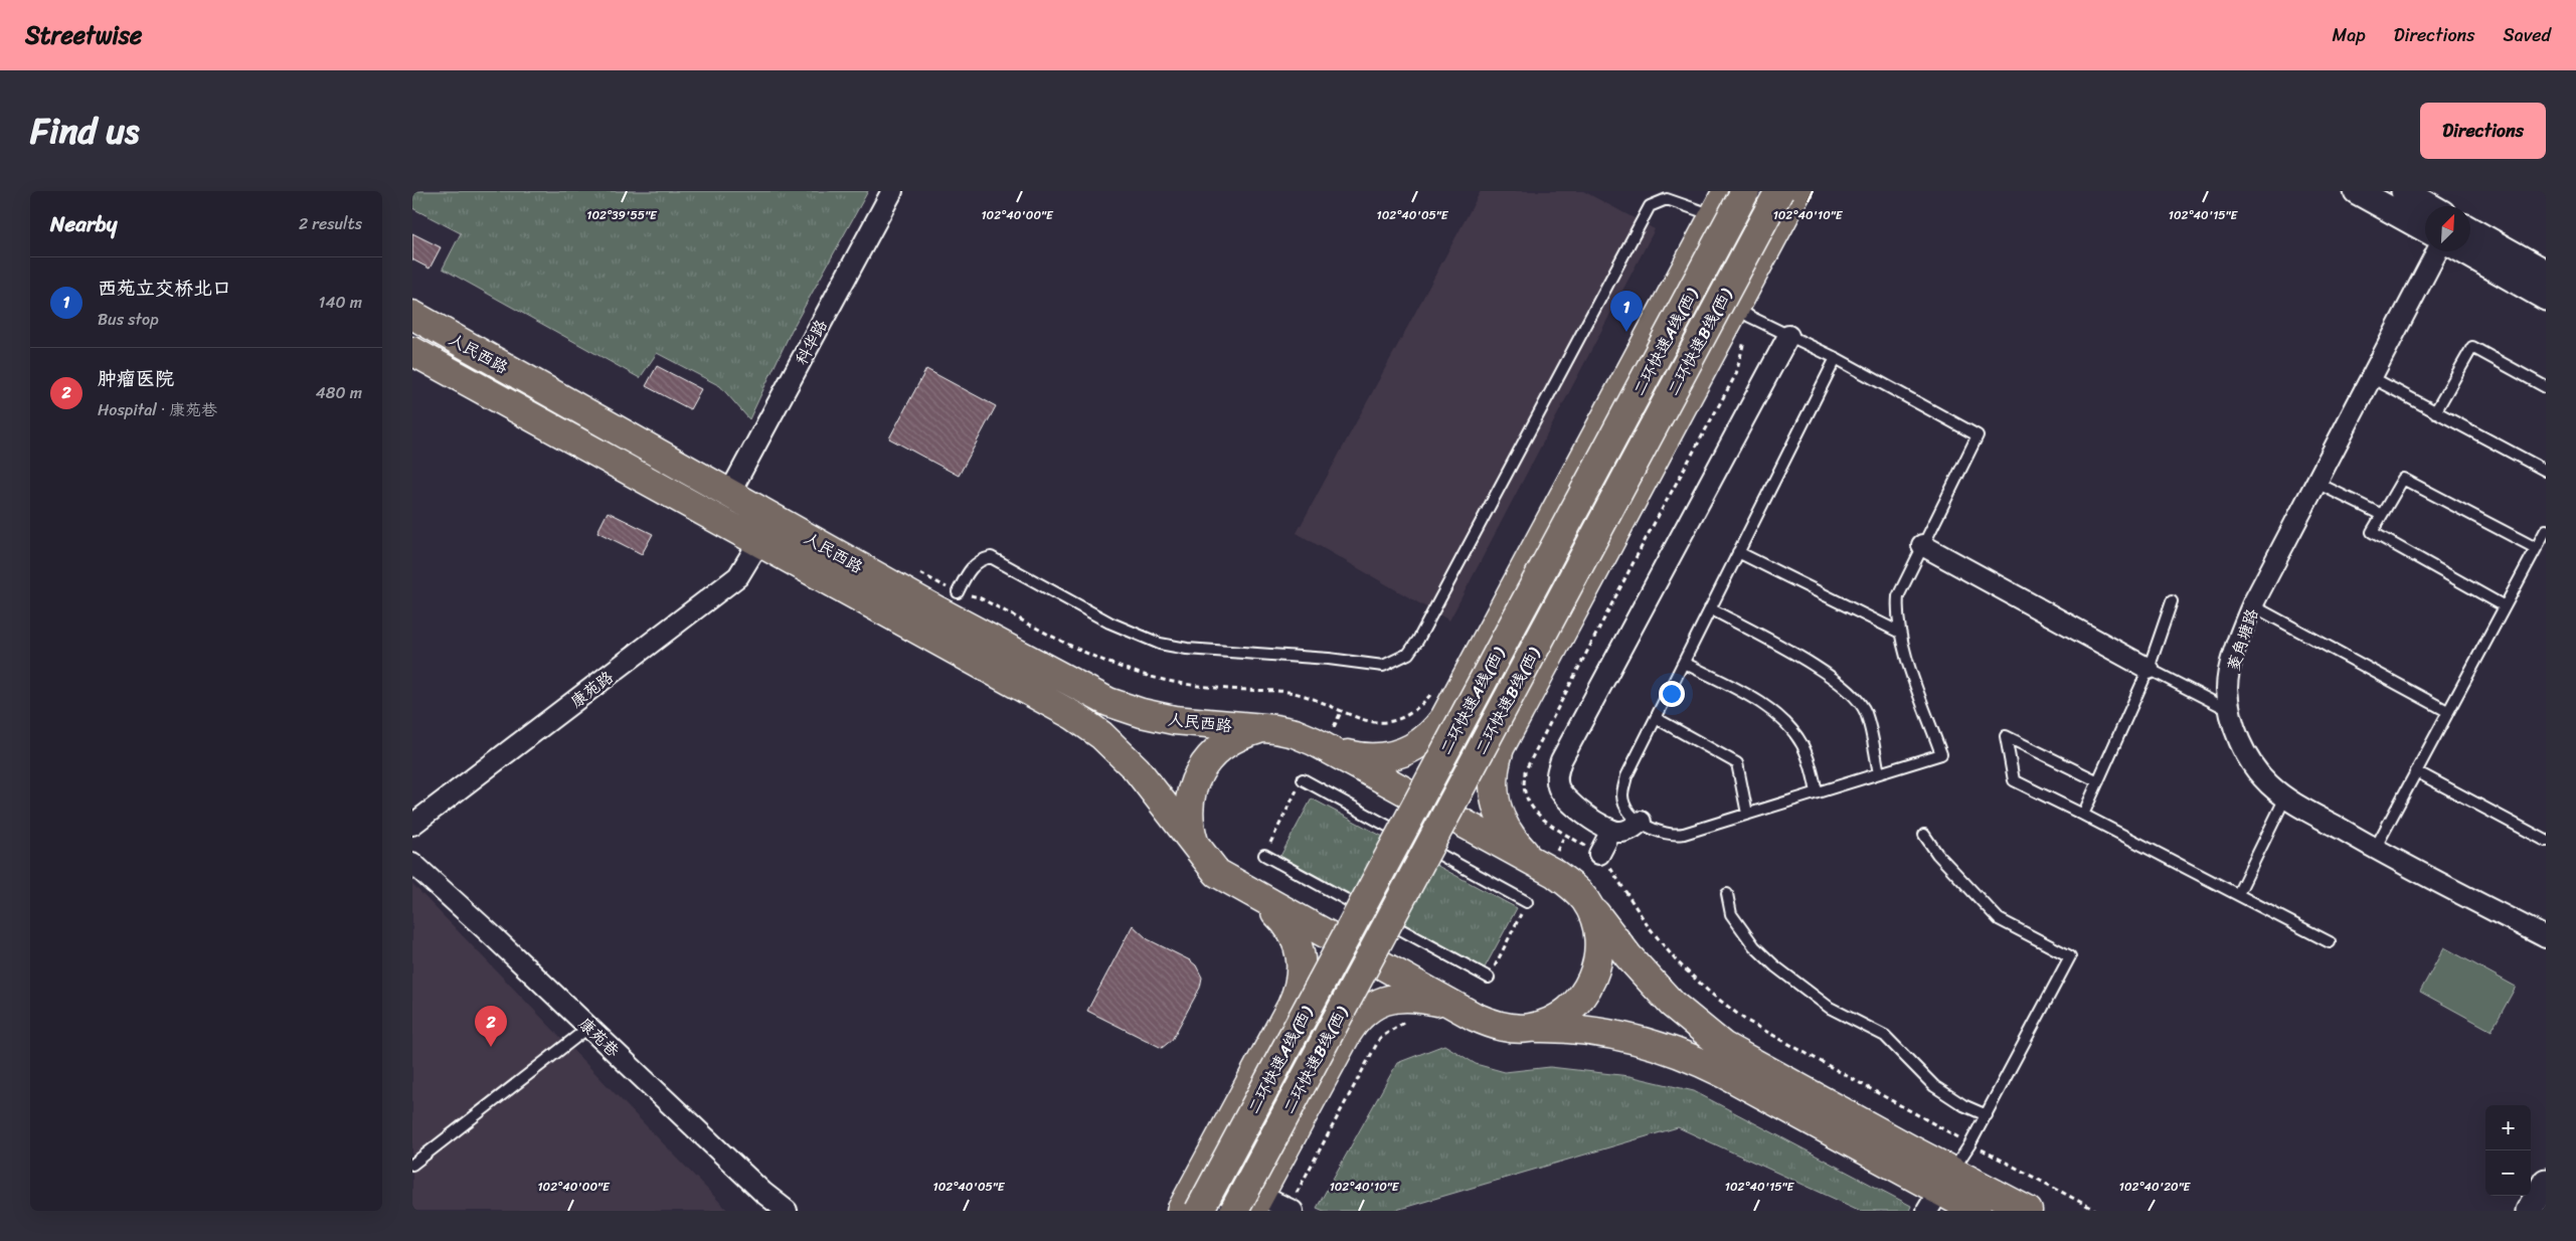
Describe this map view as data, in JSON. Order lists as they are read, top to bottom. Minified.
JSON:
{"streets":{"main road":["二环快速A线(西)","二环快速B线(西)","人民西路"],"street":["科华路","菱角塘路","康苑路","康苑巷"]},"crossings":[["科华路","人民西路"],["人民西路","康苑路"]],"north":"top right","page":{"header":"Streetwise","nav":["Map","Directions","Saved"],"title":"Find us","buttons":"Directions","heading":["Nearby","2 results"],"list":[{"mark":"1","name":"西苑立交桥北口","note":"Bus stop","value":"140 m"},{"mark":"2","name":"肿瘤医院","note":"Hospital · 康苑巷","value":"480 m"}],"pins":["1","2"],"map_buttons":["+","−"]},"coordinates":["102°40'00\"E","102°40'05\"E","102°39'55\"E","102°40'10\"E","102°40'15\"E","102°40'20\"E"]}
